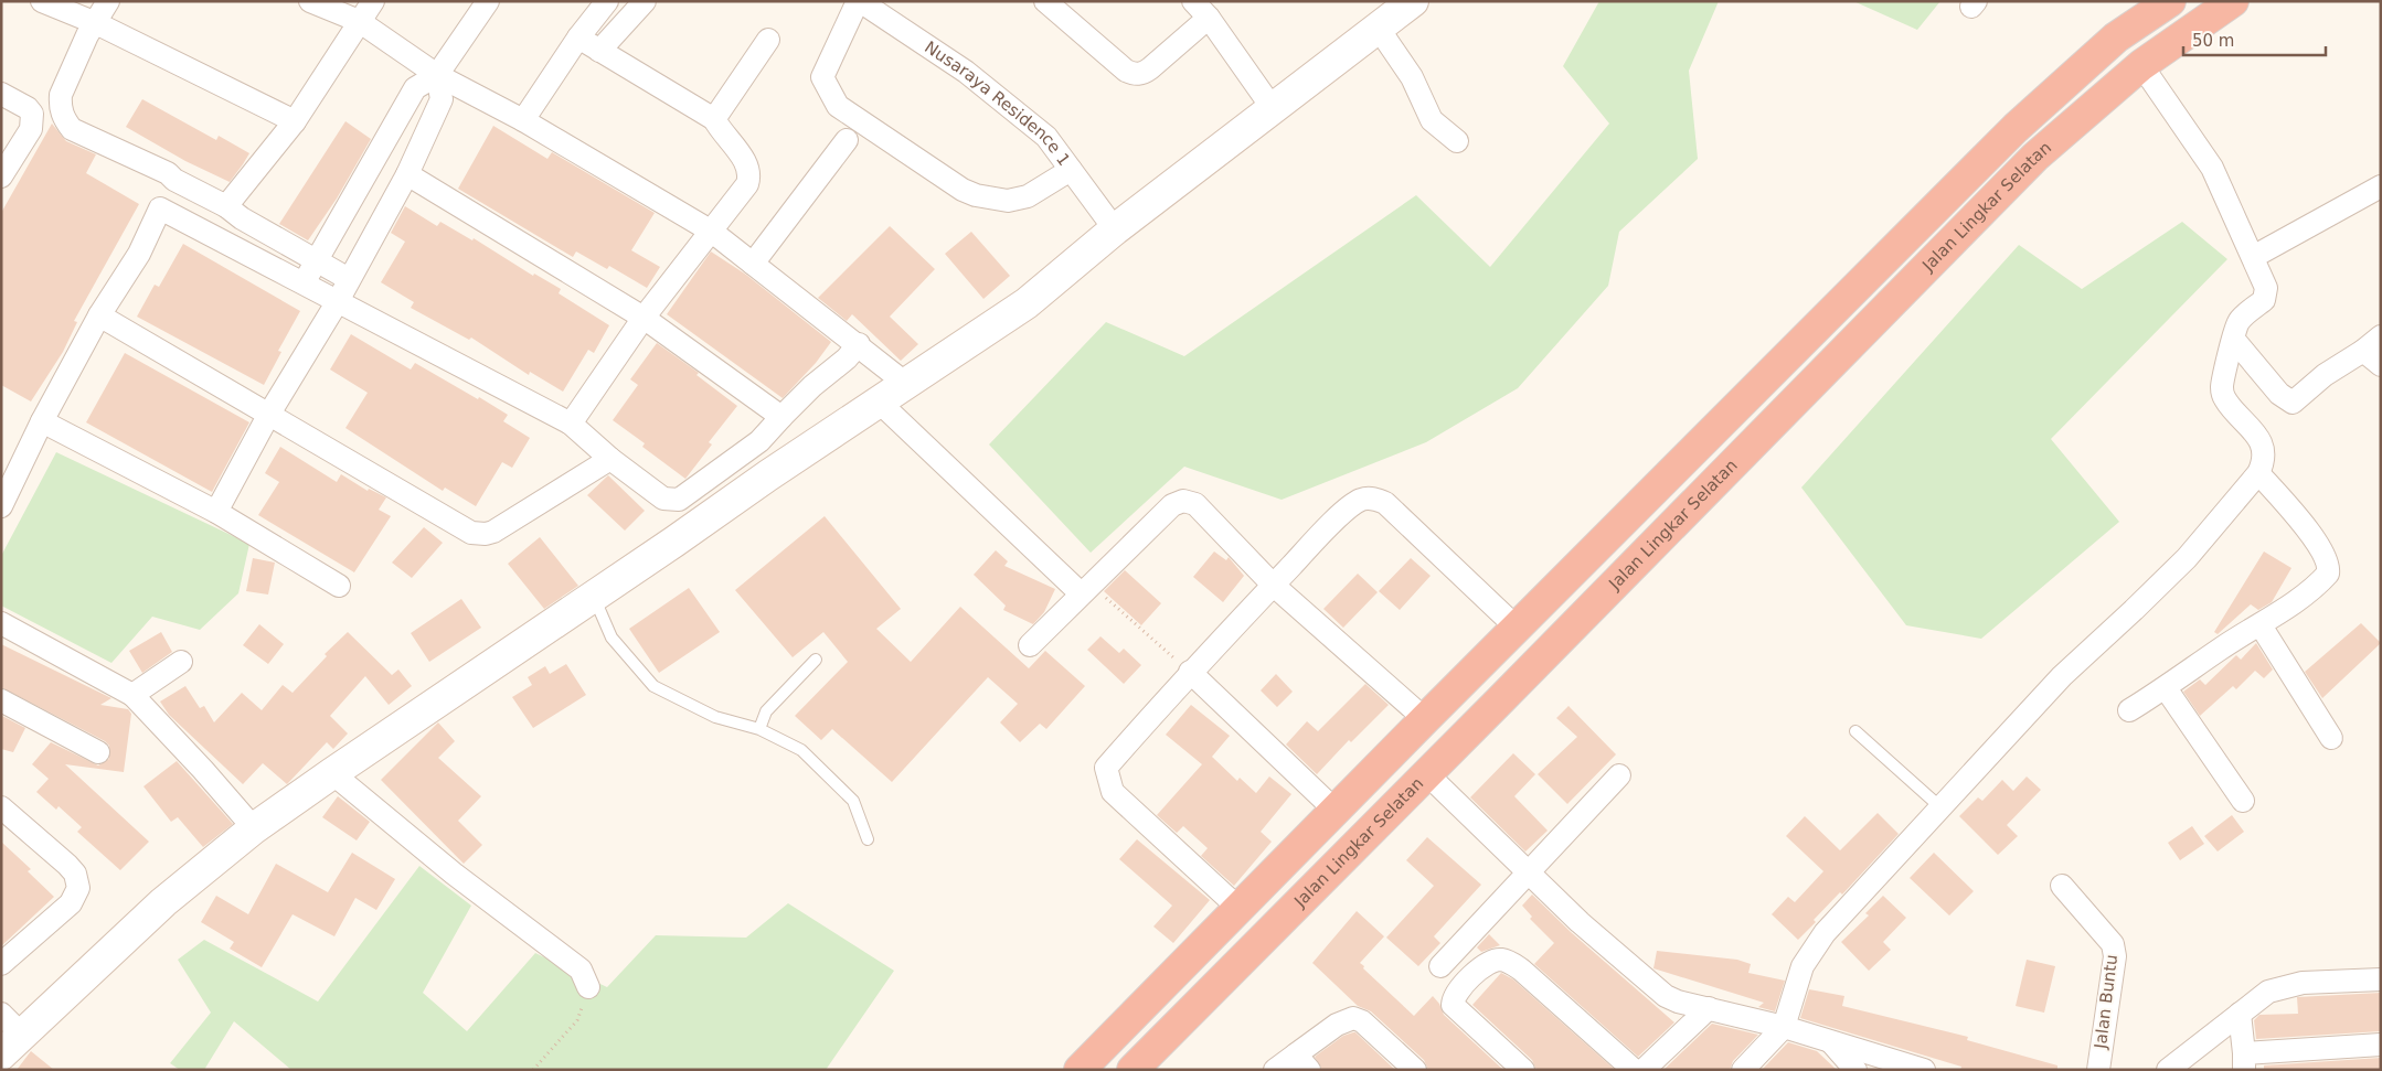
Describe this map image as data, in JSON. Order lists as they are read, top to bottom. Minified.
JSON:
{"streets":{"highway":["Jalan Lingkar Selatan"],"street":["Nusaraya Residence 1","Jalan Buntu"]},"scale_bar":"50 m"}
